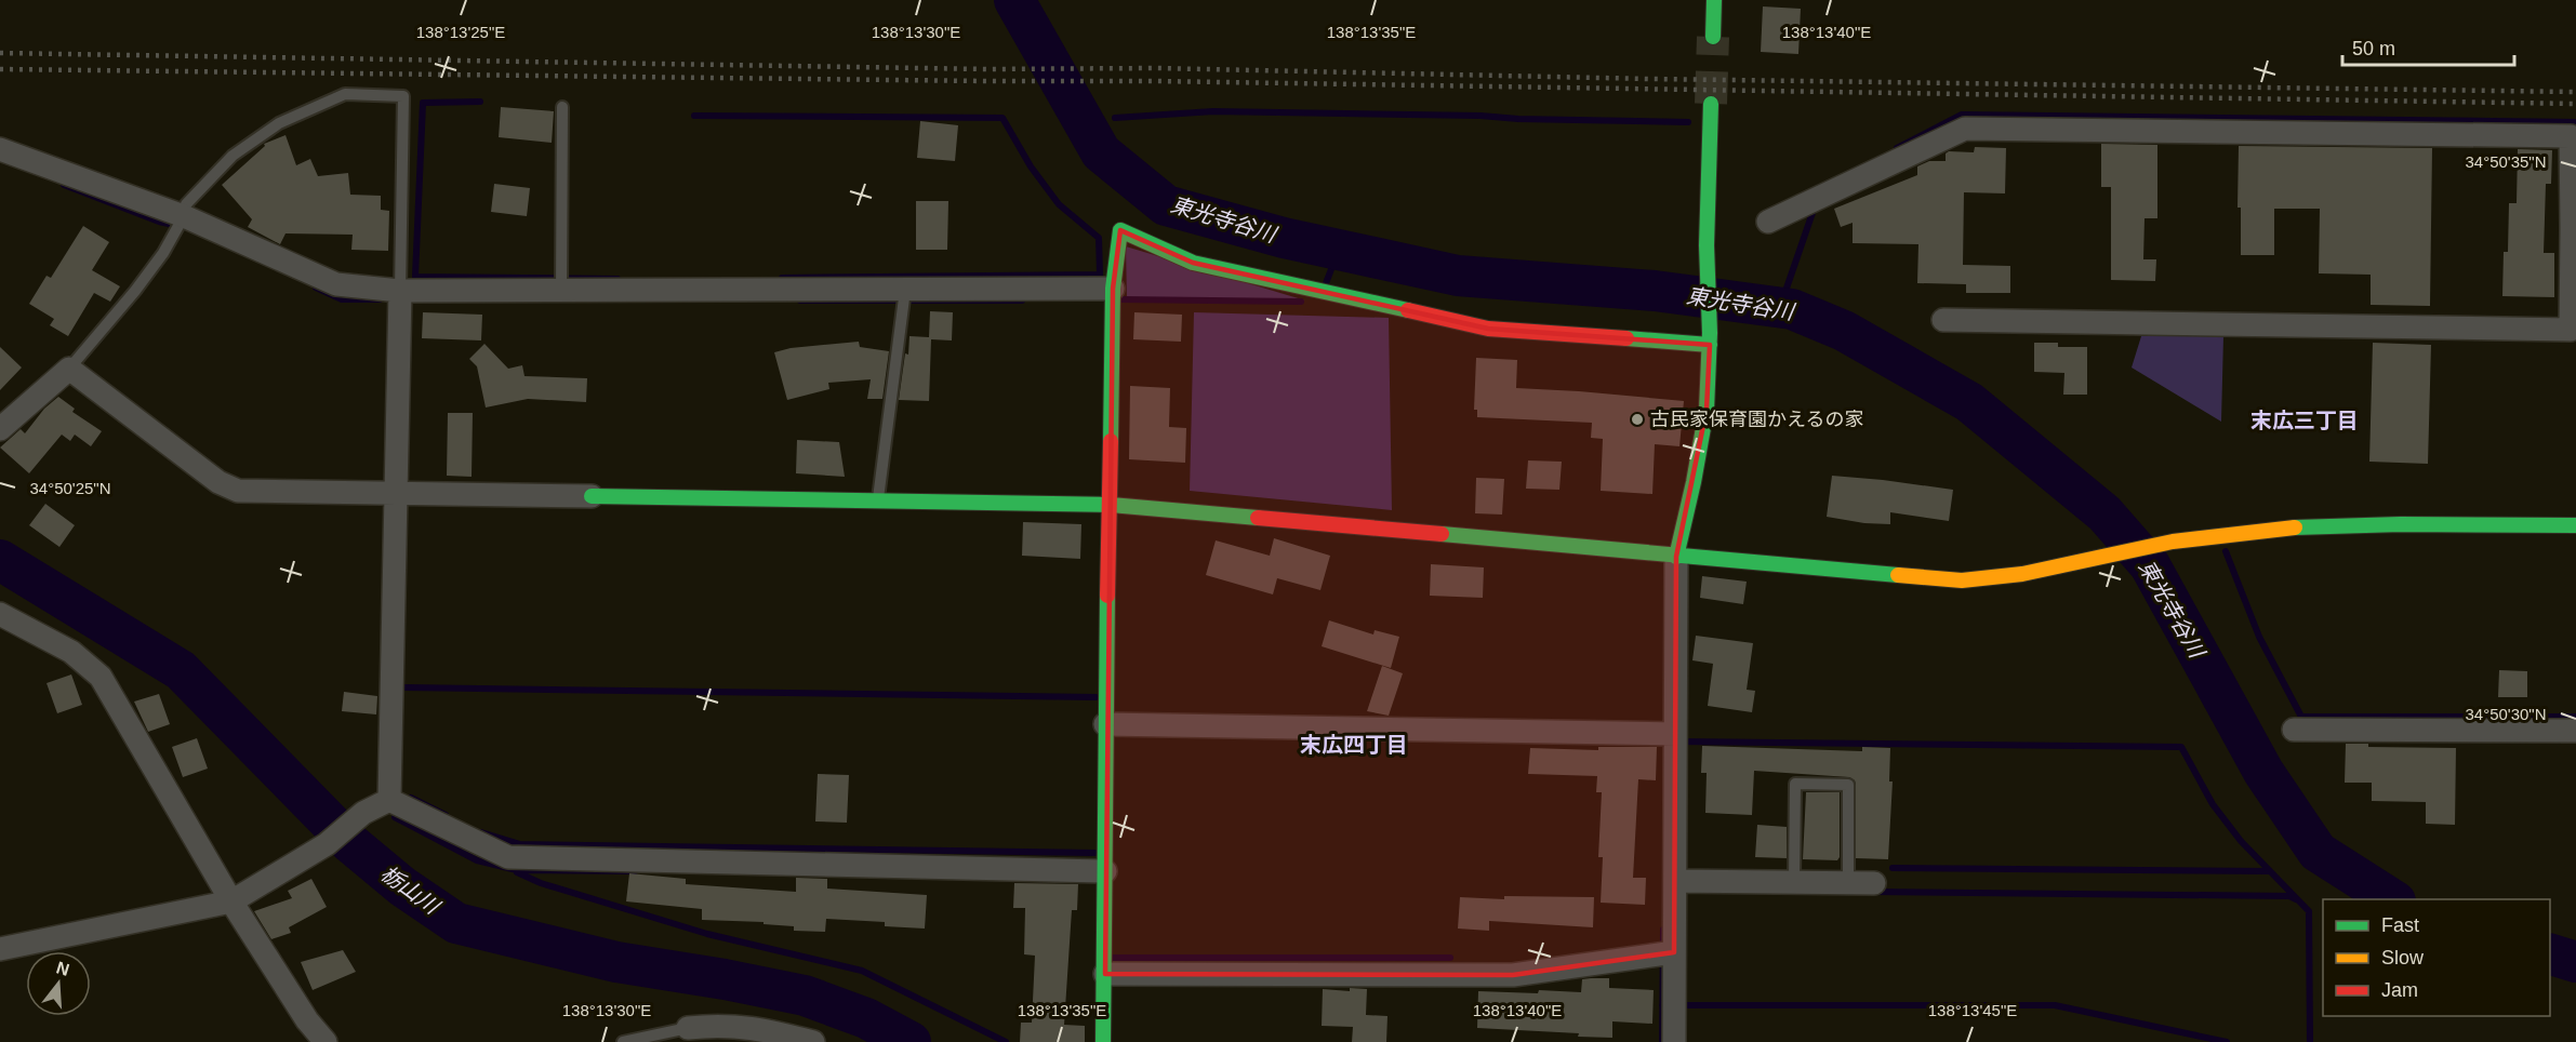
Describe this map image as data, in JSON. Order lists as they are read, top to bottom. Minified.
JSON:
{"districts":["末広三丁目","末広四丁目"],"water":["東光寺谷川","栃山川"],"places":["古民家保育園かえるの家"],"legend":["Fast","Slow","Jam"],"scale_bar":"50 m","north":"top","coordinates":["138°13'25\"E","138°13'30\"E","138°13'35\"E","138°13'40\"E","34°50'35\"N","34°50'25\"N","34°50'30\"N","138°13'45\"E"]}
